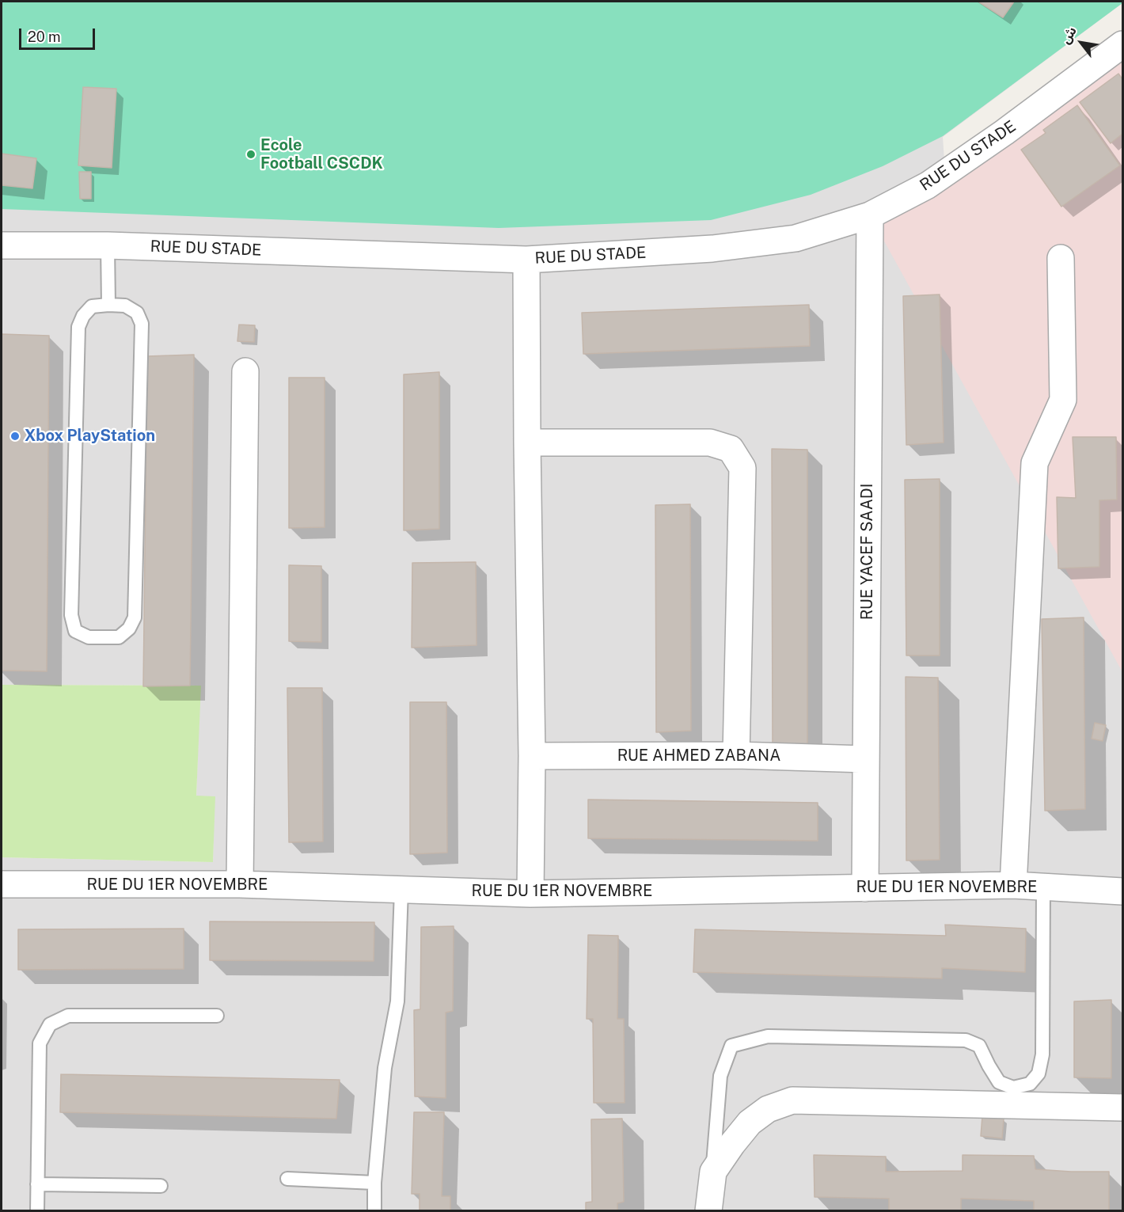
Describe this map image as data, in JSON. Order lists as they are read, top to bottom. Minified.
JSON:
{"streets":{"street":["RUE DU STADE","RUE YACEF SAADI","RUE AHMED ZABANA","RUE DU 1ER NOVEMBRE"]},"crossings":[["RUE DU STADE","RUE YACEF SAADI"],["RUE YACEF SAADI","RUE AHMED ZABANA"],["RUE YACEF SAADI","RUE DU 1ER NOVEMBRE"]],"places":["Ecole Football CSCDK","Xbox PlayStation"],"scale_bar":"20 m","north":"top left"}
